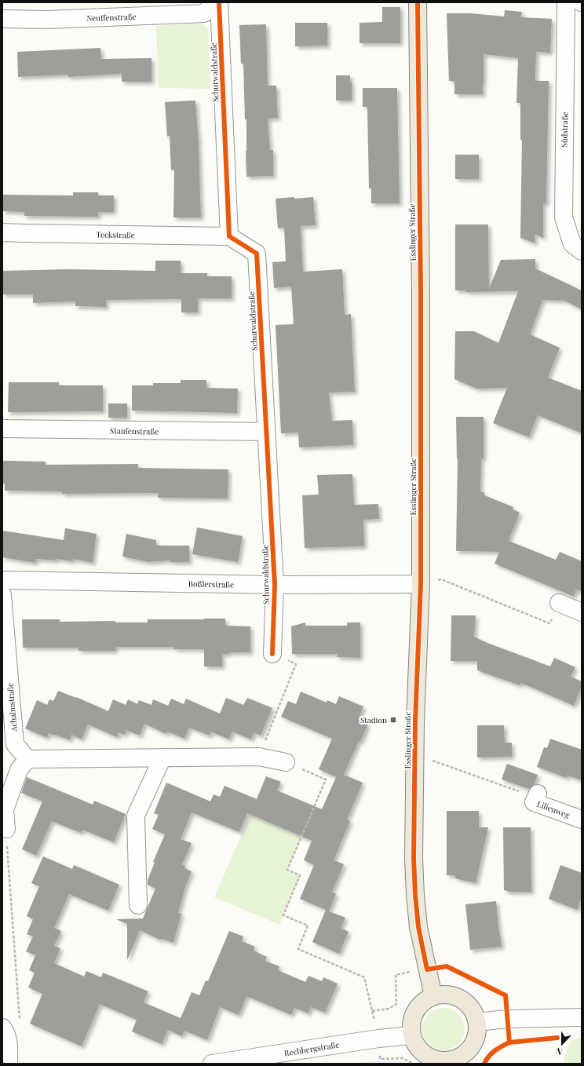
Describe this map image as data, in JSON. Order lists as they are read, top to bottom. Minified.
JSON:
{"streets":{"main road":["Esslinger Straße"],"street":["Neuffenstraße","Schurwaldstraße","Südstraße","Teckstraße","Staufenstraße","Boßlerstraße","Achalmstraße","Lilienweg","Rechbergstraße"]},"crossings":[["Schurwaldstraße","Teckstraße"],["Schurwaldstraße","Staufenstraße"],["Schurwaldstraße","Boßlerstraße"],["Esslinger Straße","Boßlerstraße"],["Esslinger Straße","Rechbergstraße"]],"places":{"transit":["Stadion"]},"north":"bottom"}
